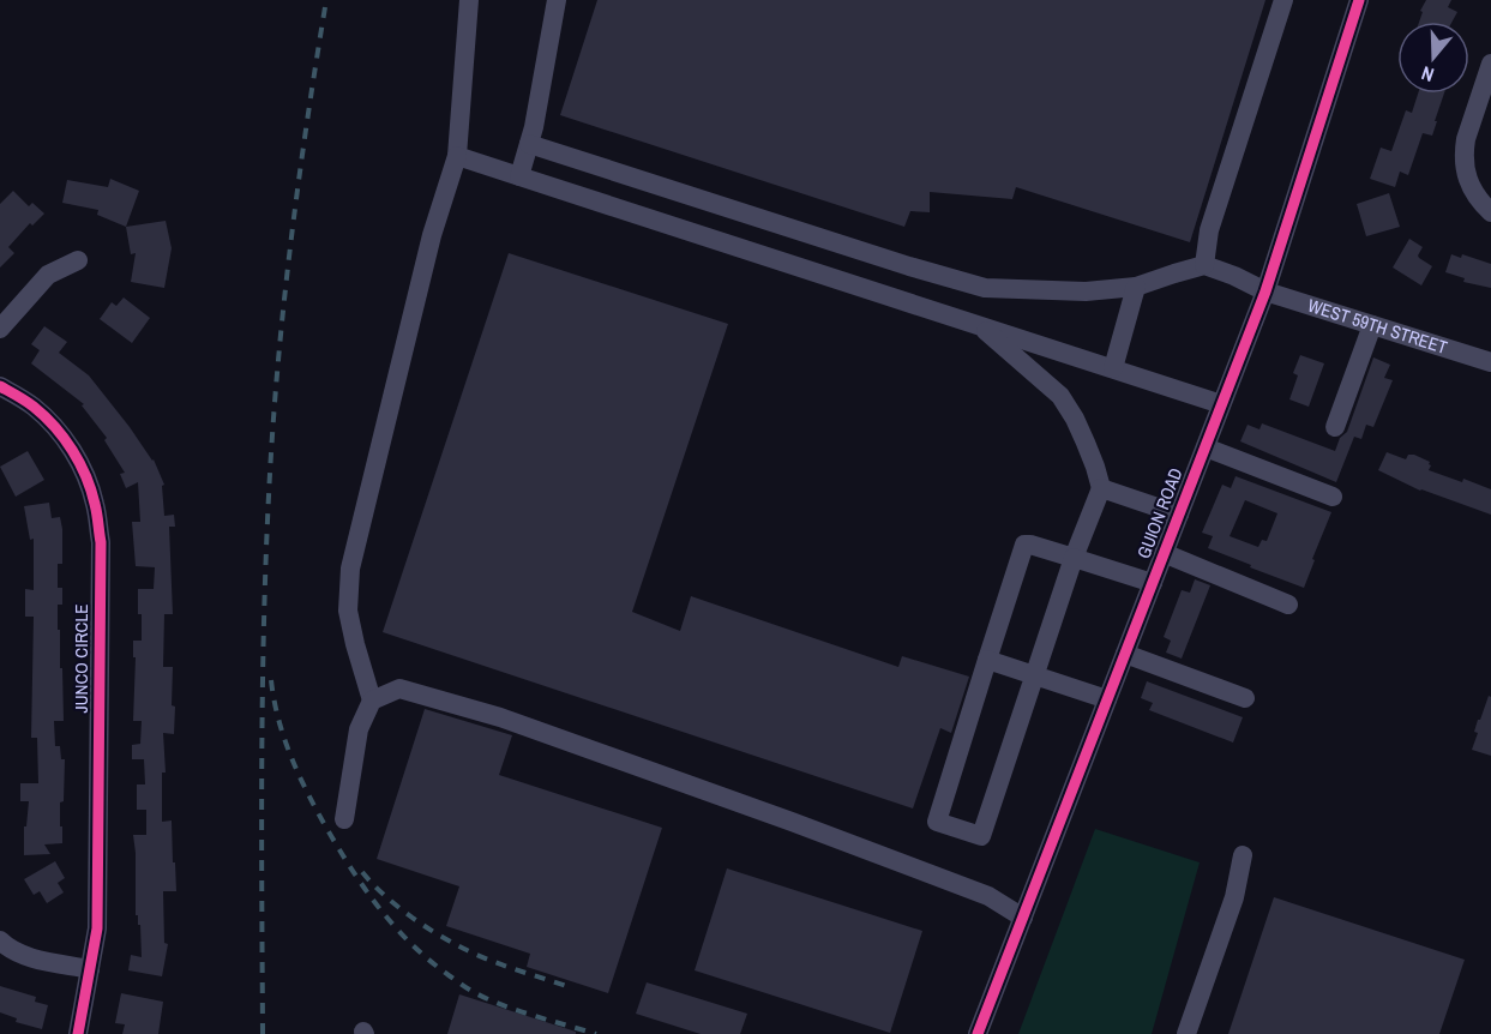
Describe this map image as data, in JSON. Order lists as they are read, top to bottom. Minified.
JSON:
{"streets":{"street":["WEST 59TH STREET","GUION ROAD","JUNCO CIRCLE"]},"crossings":[["WEST 59TH STREET","GUION ROAD"]],"north":"bottom"}
